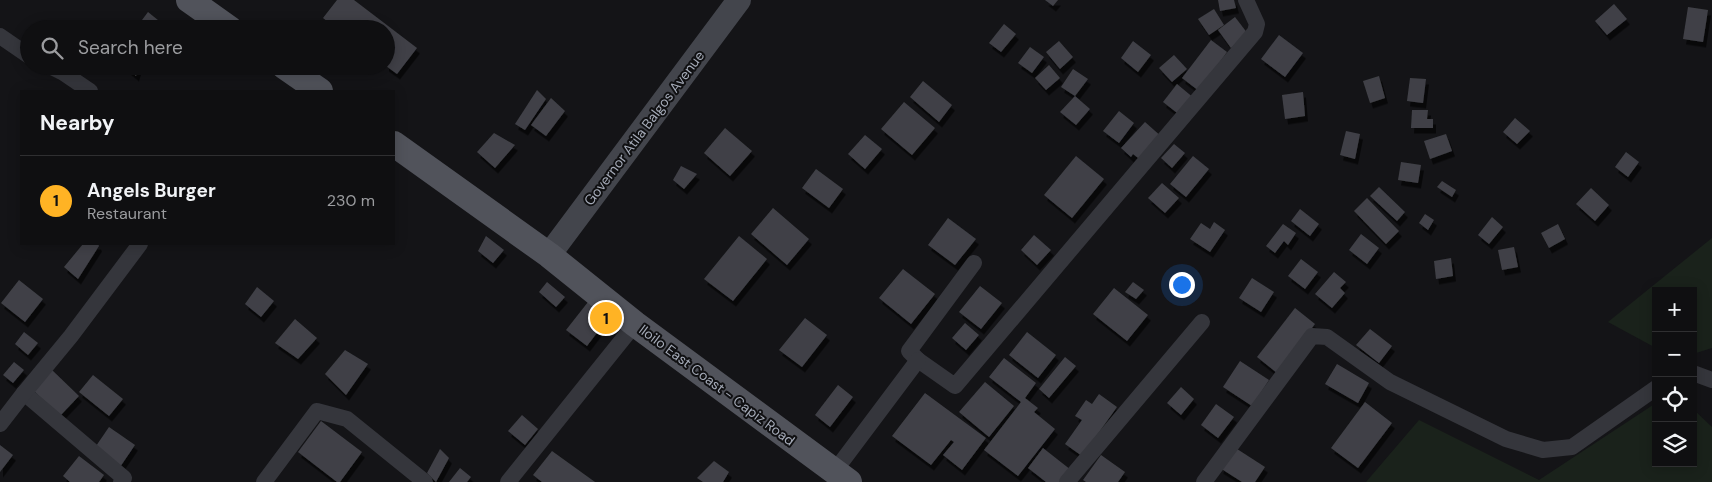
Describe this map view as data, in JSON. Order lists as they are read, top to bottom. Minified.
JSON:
{"streets":{"main road":["Governor Atila Balgos Avenue","Iloilo East Coast - Capiz Road"]},"crossings":[["Governor Atila Balgos Avenue","Iloilo East Coast - Capiz Road"]],"page":{"search":"Search here","heading":"Nearby","list":[{"mark":"1","name":"Angels Burger","note":"Restaurant","value":"230 m"}],"map_buttons":["+","−"],"pins":"1"}}
